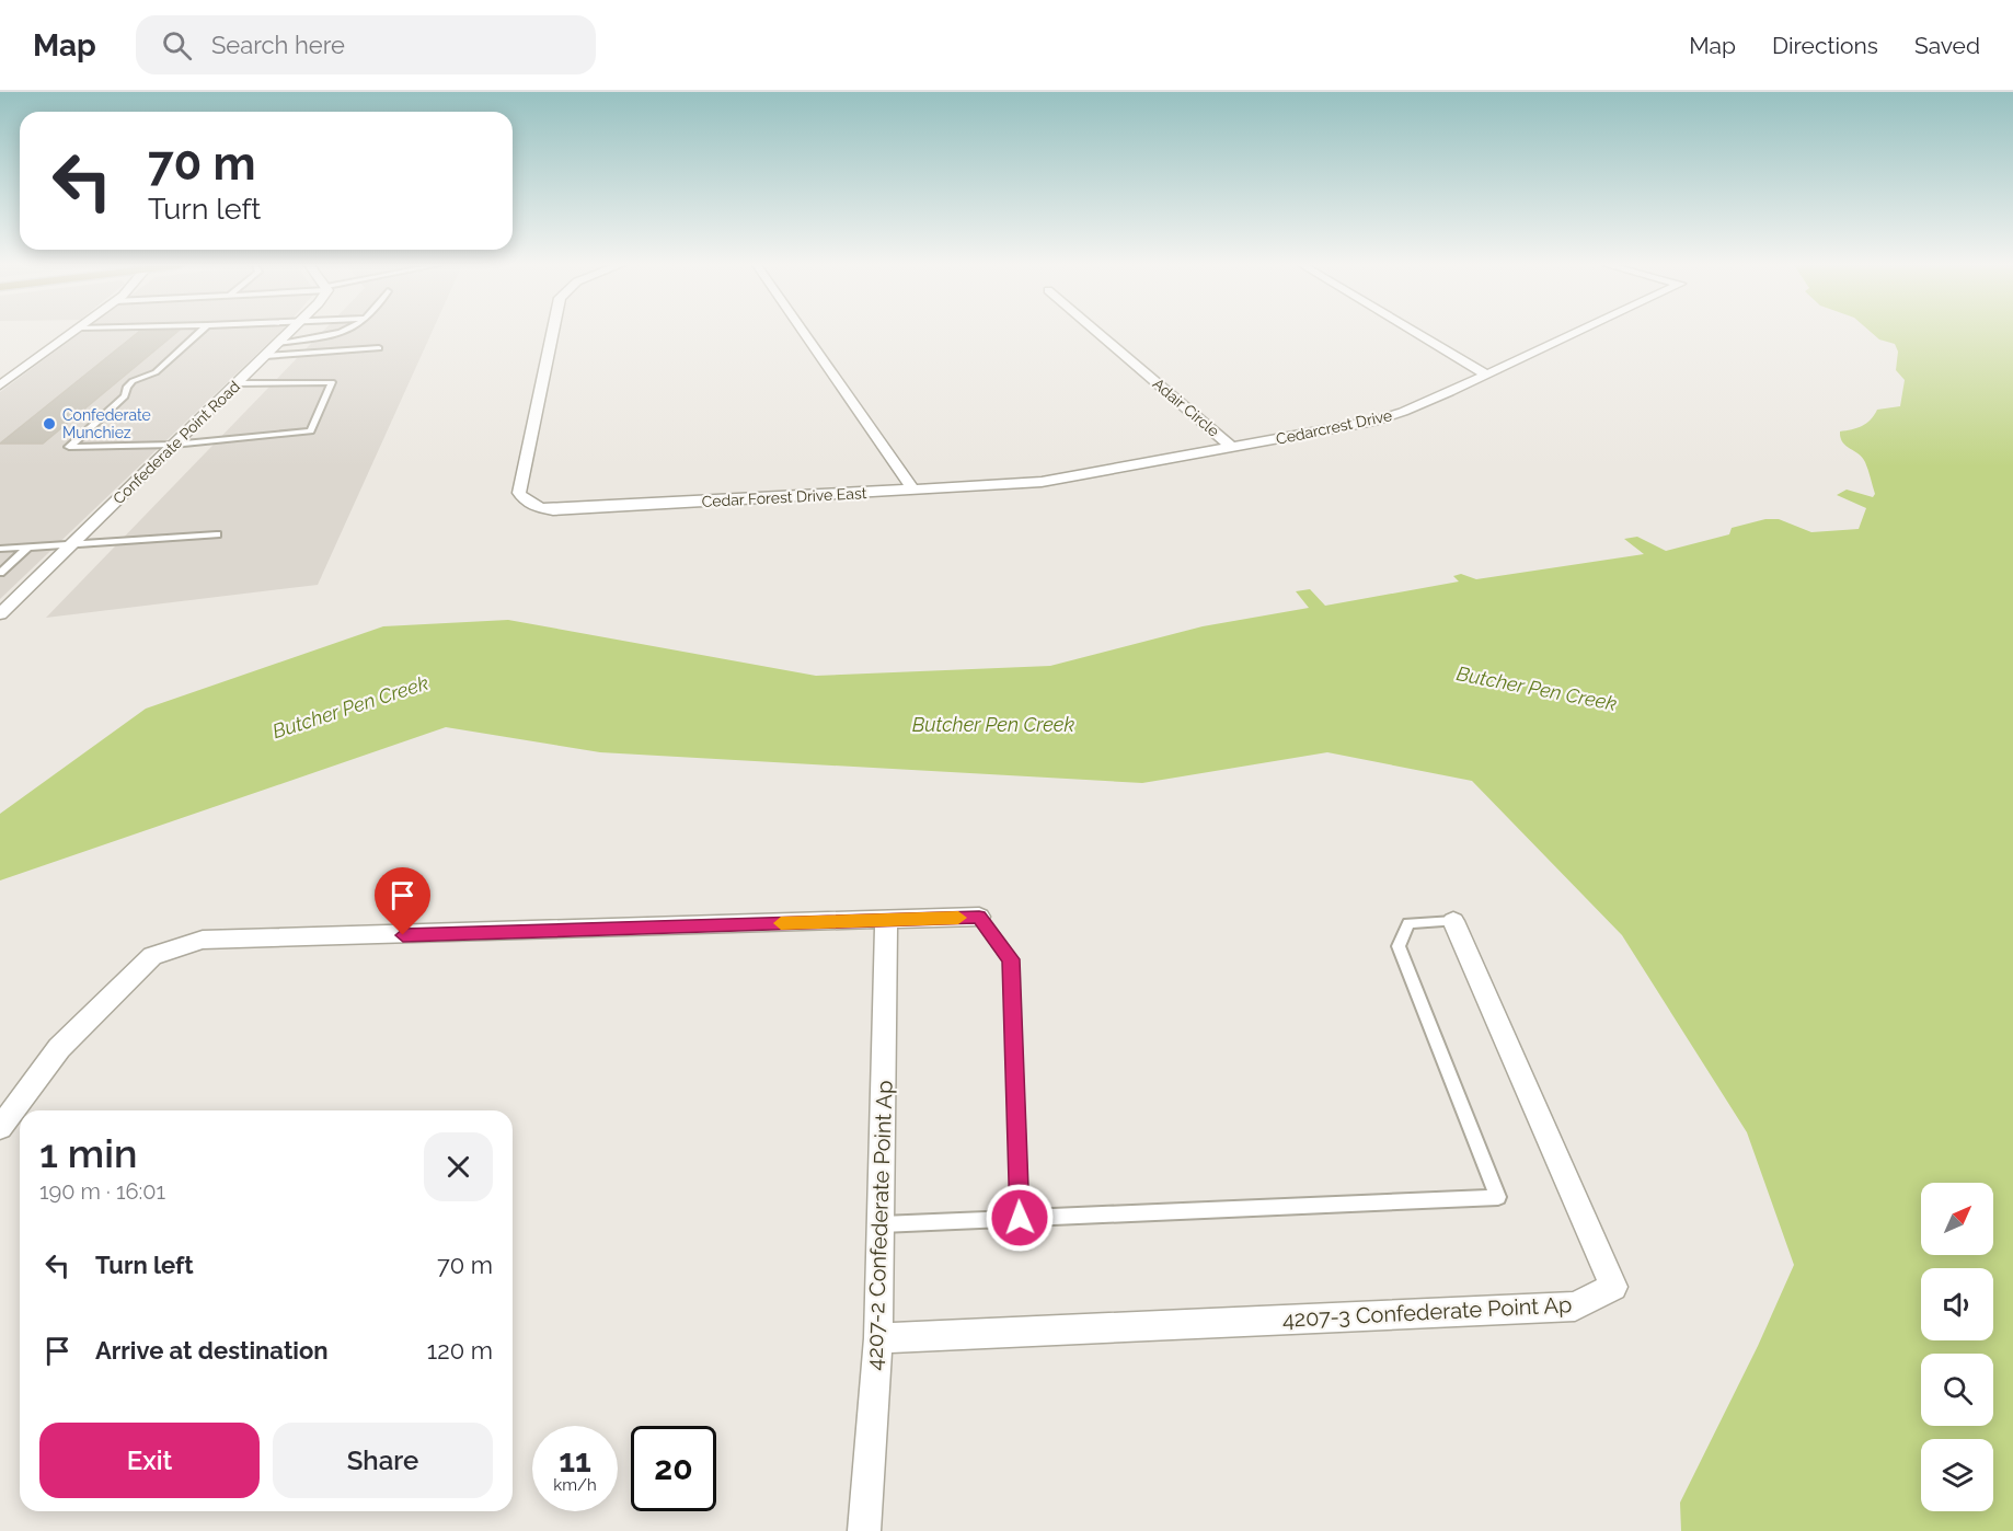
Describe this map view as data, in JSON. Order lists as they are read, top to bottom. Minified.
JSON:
{"streets":{"street":["Adair Circle","Cedarcrest Drive","Confederate Point Road","Cedar Forest Drive East","4207-2 Confederate Point Ap","4207-3 Confederate Point Ap"]},"crossings":[["Adair Circle","Cedarcrest Drive"],["Cedarcrest Drive","Cedar Forest Drive East"],["4207-2 Confederate Point Ap","4207-3 Confederate Point Ap"]],"water":["Butcher Pen Creek"],"places":["Confederate Munchiez"],"north":"top right","page":{"header":"Map","search":"Search here","nav":["Map","Directions","Saved"],"turn":["70 m","Turn left"],"heading":["1 min","190 m · 16:01"],"list":[{"name":"Turn left","value":"70 m"},{"name":"Arrive at destination","value":"120 m"}],"buttons":["Exit","Share"],"speed":"11 km/h","limit":"20"}}
